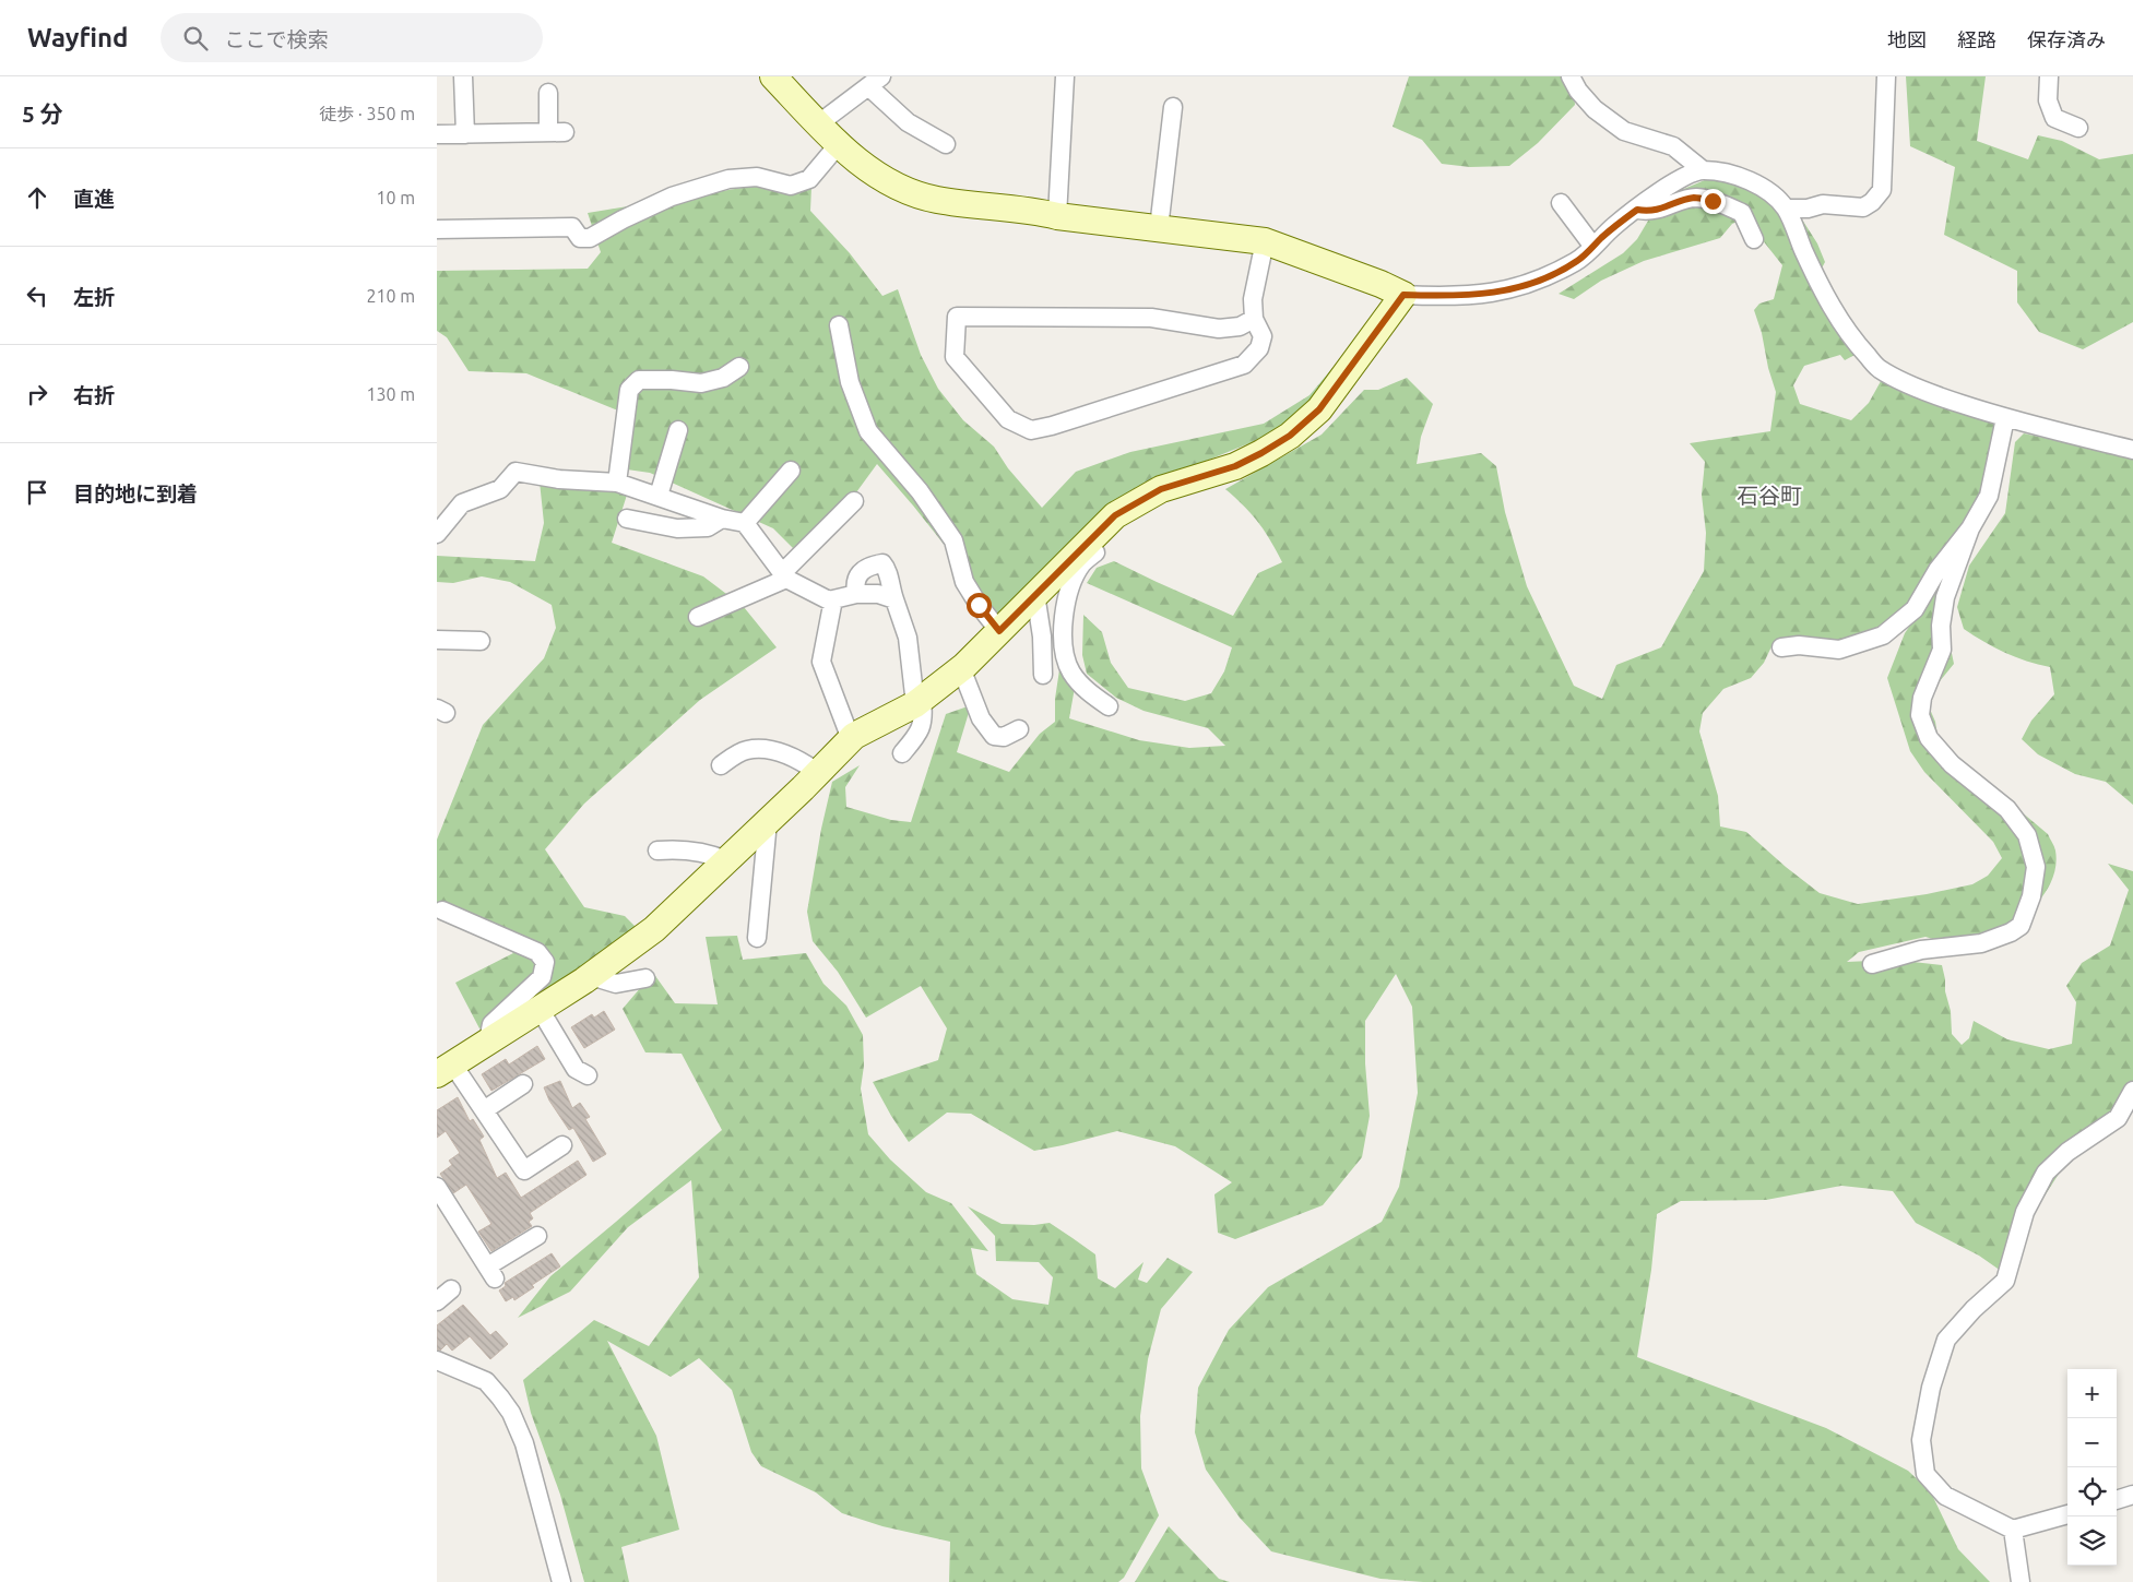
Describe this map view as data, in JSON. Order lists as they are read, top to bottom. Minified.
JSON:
{"districts":["石谷町"],"page":{"header":"Wayfind","search":"ここで検索","nav":["地図","経路","保存済み"],"heading":["5 分","徒歩 · 350 m"],"list":[["直進","10 m"],["左折","210 m"],["右折","130 m"],"目的地に到着"],"map_buttons":["+","−"]}}
